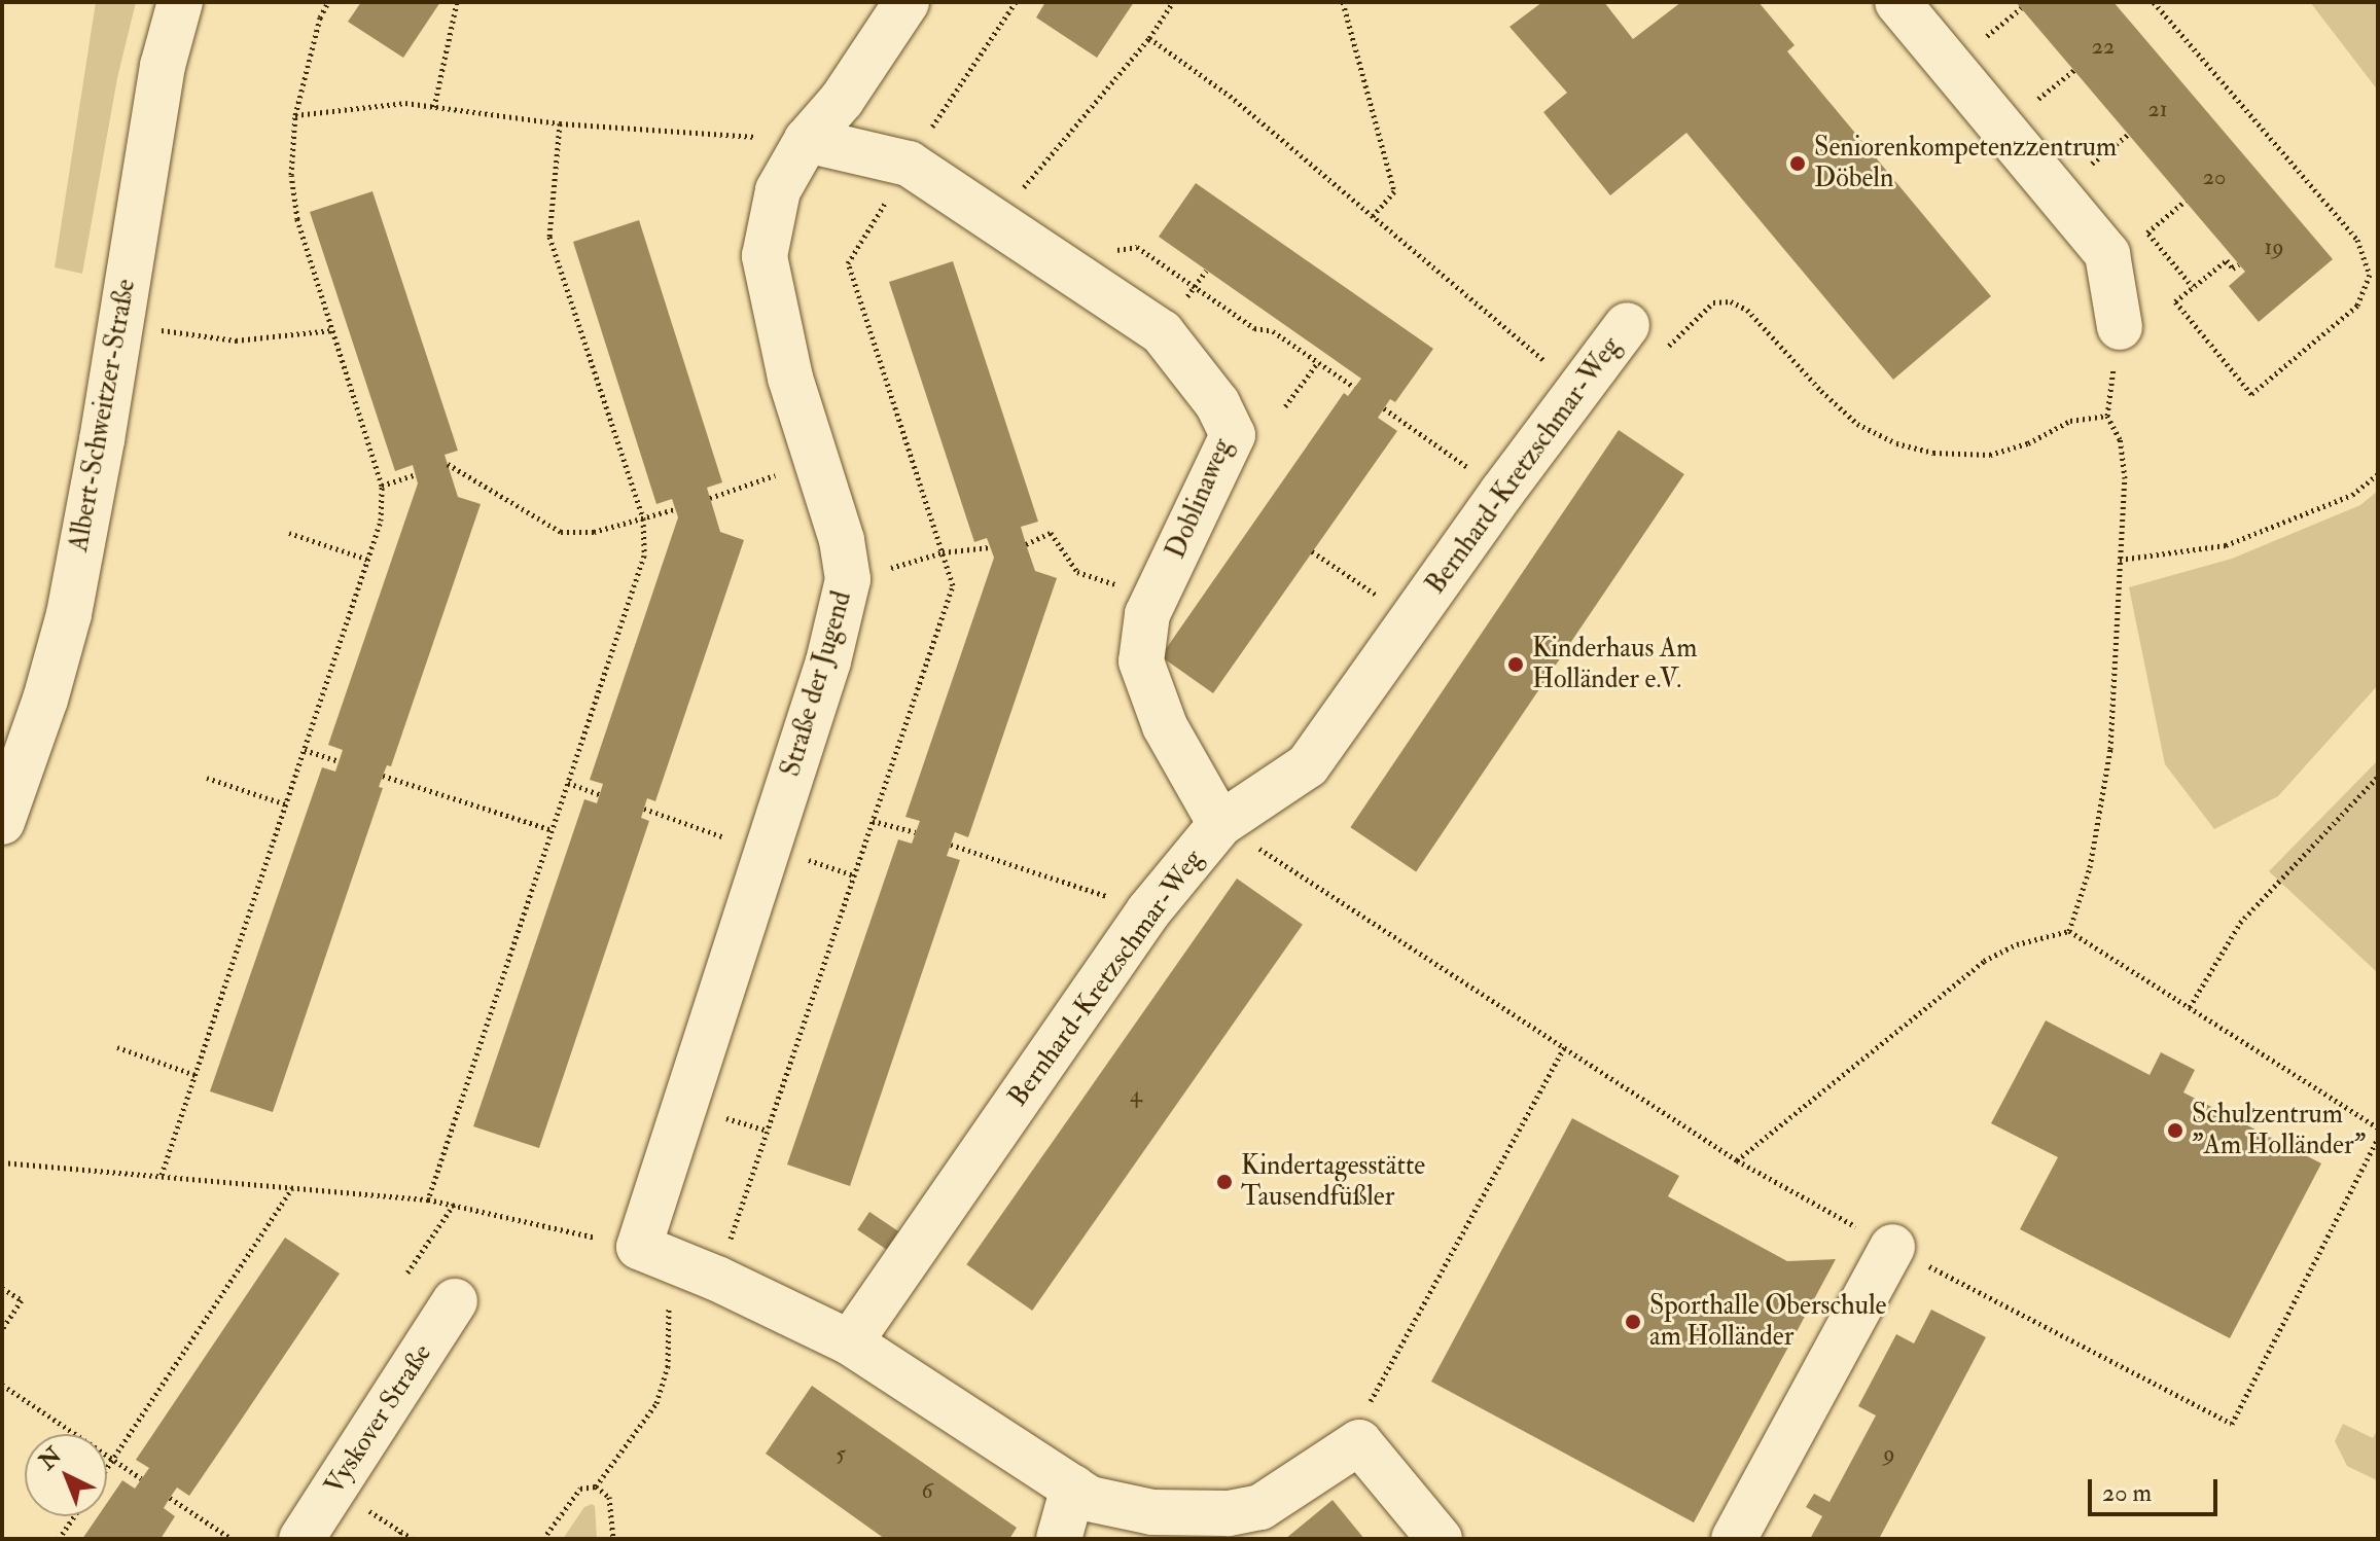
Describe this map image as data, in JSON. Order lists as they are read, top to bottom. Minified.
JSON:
{"streets":{"street":["Albert-Schweitzer-Straße","Bernhard-Kretzschmar-Weg","Doblinaweg","Straße der Jugend","Vyskover Straße"]},"crossings":[["Bernhard-Kretzschmar-Weg","Doblinaweg"],["Doblinaweg","Straße der Jugend"]],"places":["Seniorenkompetenzzentrum Döbeln","Kinderhaus Am Holländer e.V.","Schulzentrum \"Am Holländer\"","Kindertagesstätte Tausendfüßler","Sporthalle Oberschule am Holländer"],"house_numbers":["22","21","20","19","4","5","9","6"],"scale_bar":"20 m","north":"top left"}
